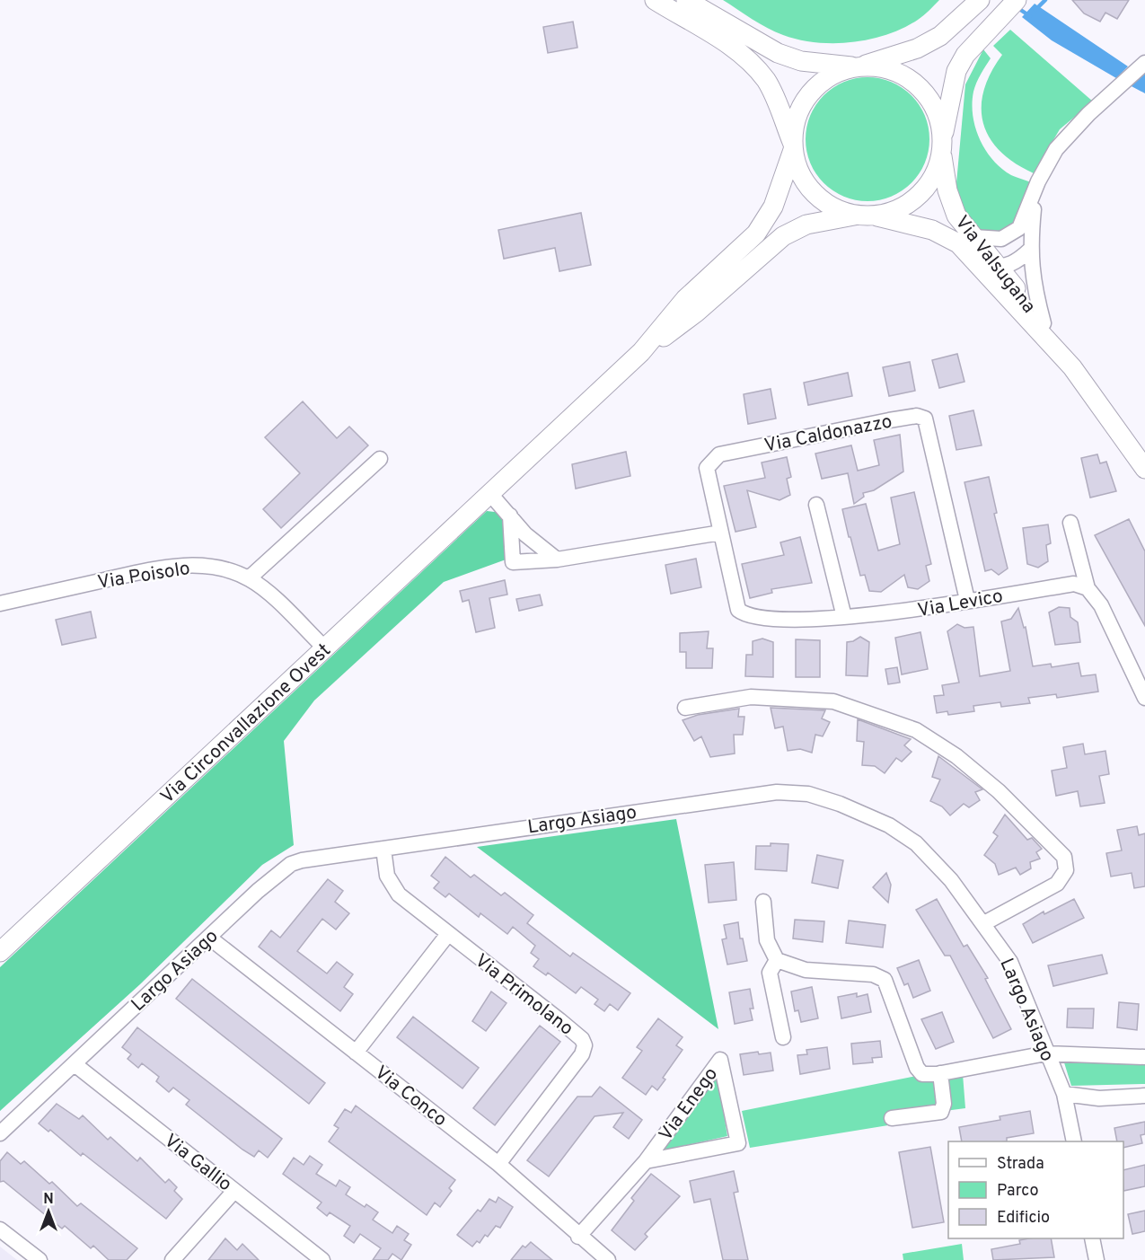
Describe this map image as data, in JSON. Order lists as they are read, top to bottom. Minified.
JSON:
{"streets":{"main road":["Via Valsugana","Via Circonvallazione Ovest"],"street":["Via Caldonazzo","Via Poisolo","Via Levico","Largo Asiago","Via Primolano","Via Conco","Via Enego","Via Gallio"]},"crossings":[["Via Valsugana","Via Circonvallazione Ovest"],["Via Caldonazzo","Via Levico"],["Via Poisolo","Via Circonvallazione Ovest"],["Largo Asiago","Via Primolano"],["Largo Asiago","Via Conco"],["Largo Asiago","Via Gallio"],["Via Primolano","Via Conco"],["Via Conco","Via Enego"]],"legend":["Strada","Parco","Edificio"],"north":"top"}
